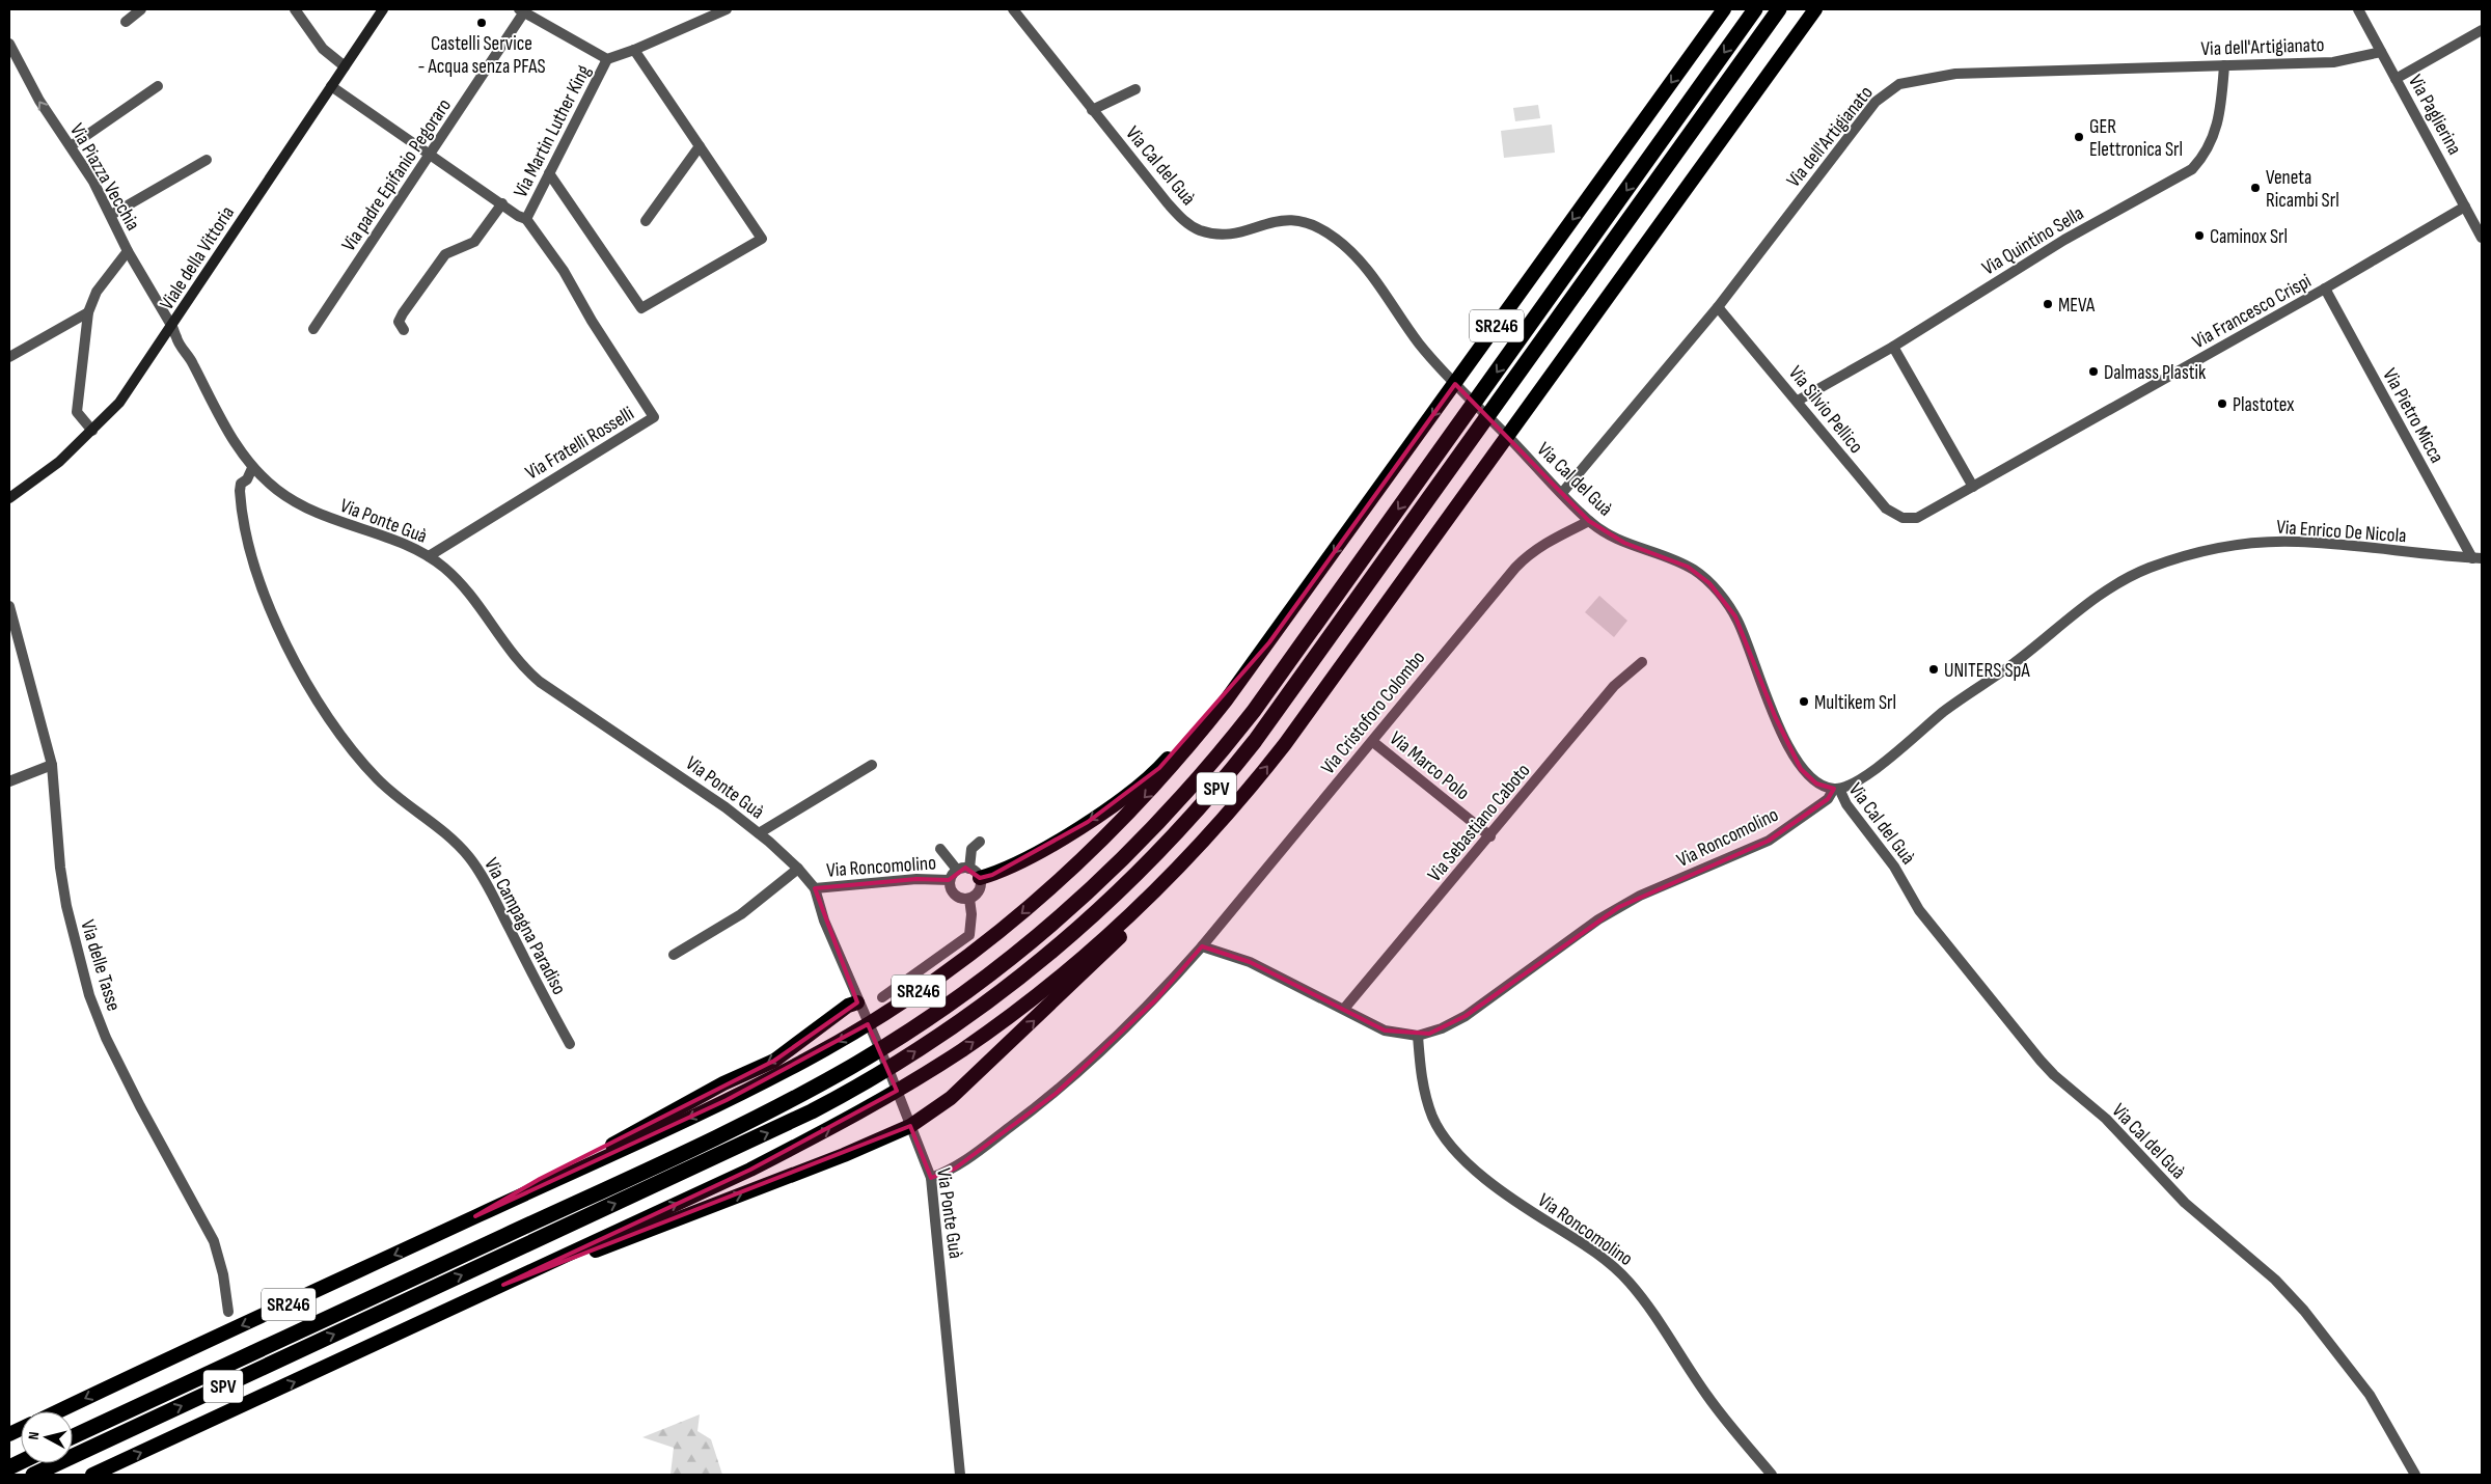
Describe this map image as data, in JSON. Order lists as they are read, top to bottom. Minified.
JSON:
{"streets":{"highway":["SR246","SPV"],"main road":["Viale della Vittoria"],"street":["Via dell'Artigianato","Via Paglierina","Via Martin Luther King","Via Cal del Guà","Via padre Epifanio Pegoraro","Via Piazza Vecchia","Via Quintino Sella","Via Francesco Crispi","Via Silvio Pellico","Via Pietro Micca","Via Fratelli Rosselli","Via Ponte Guà","Via Enrico De Nicola","Via Cristoforo Colombo","Via Marco Polo","Via Sebastiano Caboto","Via Roncomolino","Via Campagna Paradiso","Via delle Tasse"]},"crossings":[["Via dell'Artigianato","Via Paglierina"],["Via dell'Artigianato","Via Cal del Guà"],["Via dell'Artigianato","Via Quintino Sella"],["Via dell'Artigianato","Via Silvio Pellico"],["Via Paglierina","Via Francesco Crispi"],["Via Martin Luther King","Via Fratelli Rosselli"],["Via Cal del Guà","Via Enrico De Nicola"],["Via Cal del Guà","Via Cristoforo Colombo"],["Via Cal del Guà","Via Roncomolino"],["Via Piazza Vecchia","Viale della Vittoria"],["Via Piazza Vecchia","Via Ponte Guà"],["Via Quintino Sella","Via Silvio Pellico"],["Viale della Vittoria","Via Ponte Guà"],["Via Francesco Crispi","Via Silvio Pellico"],["Via Francesco Crispi","Via Pietro Micca"],["Via Pietro Micca","Via Enrico De Nicola"],["Via Fratelli Rosselli","Via Ponte Guà"],["Via Ponte Guà","Via Cristoforo Colombo"],["Via Ponte Guà","Via Roncomolino"],["Via Ponte Guà","Via Campagna Paradiso"],["Via Enrico De Nicola","Via Roncomolino"],["Via Cristoforo Colombo","Via Marco Polo"],["Via Cristoforo Colombo","Via Roncomolino"],["Via Marco Polo","Via Sebastiano Caboto"],["Via Sebastiano Caboto","Via Roncomolino"]],"one_way":["Via Piazza Vecchia"],"places":["Castelli Service - Acqua senza PFAS","GER Elettronica Srl","Veneta Ricambi Srl","Caminox Srl","MEVA","Dalmass Plastik","Plastotex","UNITERS SpA","Multikem Srl"],"north":"left"}
